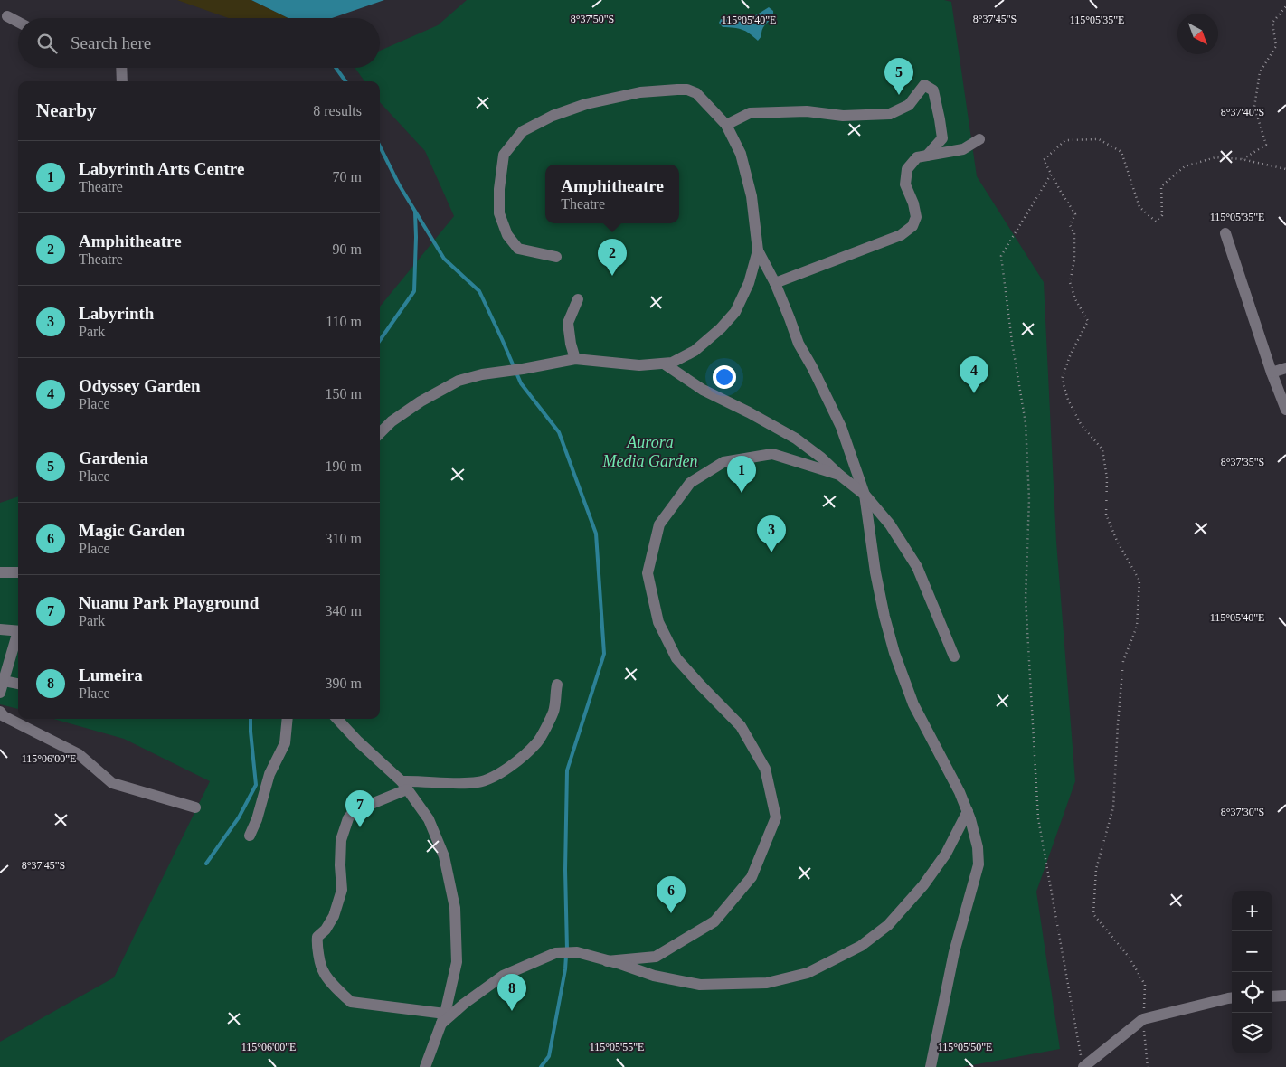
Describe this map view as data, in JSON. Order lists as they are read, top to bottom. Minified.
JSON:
{"parks":["Aurora Media Garden"],"north":"bottom right","page":{"search":"Search here","pins":["5","2","4","1","3","7","6","8"],"heading":["Nearby","8 results"],"list":[{"mark":"1","name":"Labyrinth Arts Centre","note":"Theatre","value":"70 m"},{"mark":"2","name":"Amphitheatre","note":"Theatre","value":"90 m"},{"mark":"3","name":"Labyrinth","note":"Park","value":"110 m"},{"mark":"4","name":"Odyssey Garden","note":"Place","value":"150 m"},{"mark":"5","name":"Gardenia","note":"Place","value":"190 m"},{"mark":"6","name":"Magic Garden","note":"Place","value":"310 m"},{"mark":"7","name":"Nuanu Park Playground","note":"Park","value":"340 m"},{"mark":"8","name":"Lumeira","note":"Place","value":"390 m"}],"popup":["Amphitheatre","Theatre"],"map_buttons":["+","−"]},"coordinates":["8°37'50\"S","8°37'45\"S","115°05'40\"E","115°05'35\"E","8°37'40\"S","8°37'35\"S","115°06'00\"E","8°37'30\"S","115°05'55\"E","115°05'50\"E"]}
